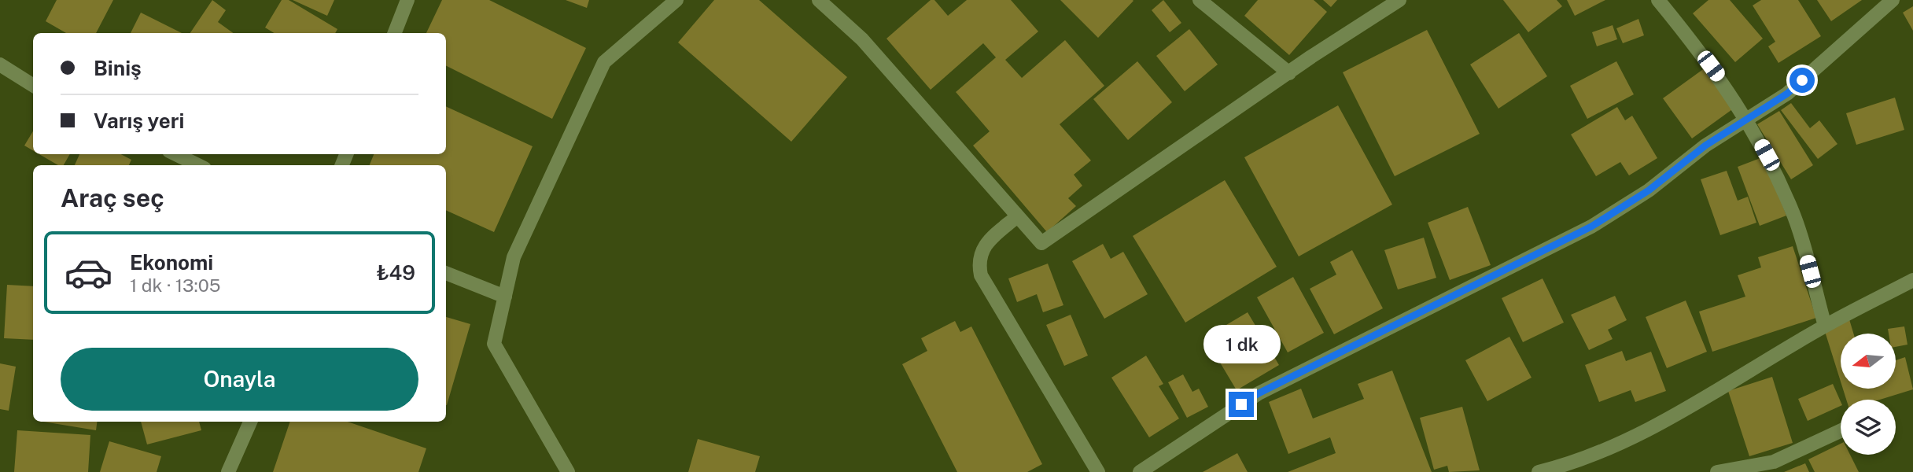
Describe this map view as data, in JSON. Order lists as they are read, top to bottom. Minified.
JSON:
{"north":"left","page":{"banner":["Biniş","Varış yeri"],"heading":"Araç seç","list":[{"name":"Ekonomi","note":"1 dk · 13:05","value":"₺49"}],"bubble":"1 dk","buttons":"Onayla"}}
